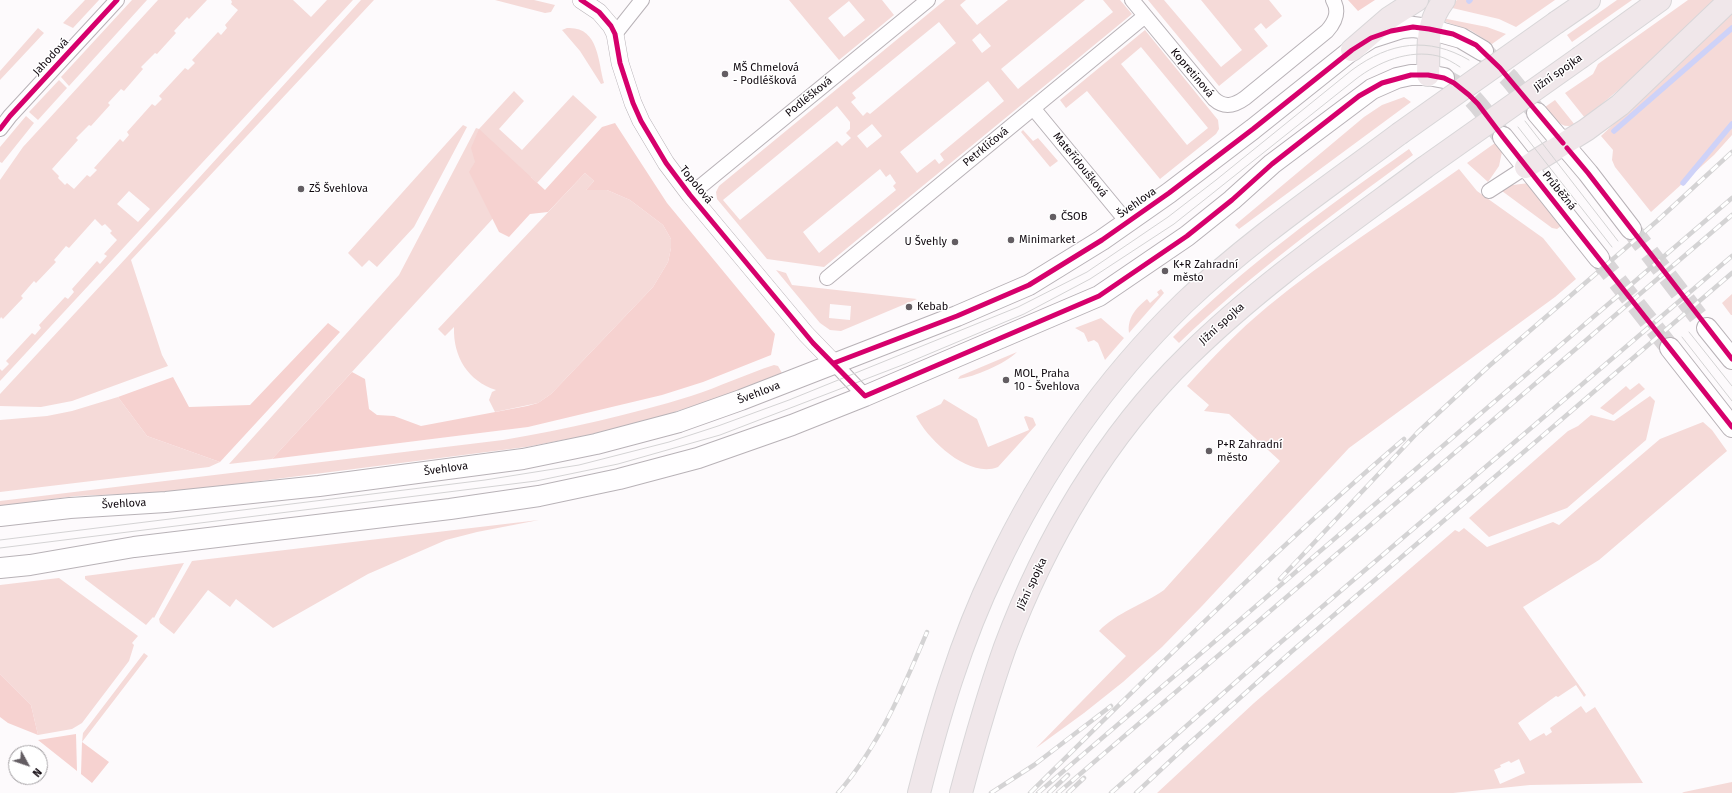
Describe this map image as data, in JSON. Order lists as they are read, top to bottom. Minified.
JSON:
{"streets":{"highway":["Jižní spojka"],"main road":["Průběžná","Švehlova"],"street":["Jahodová","Kopretinová","Podléšková","Petrklíčová","Mateřídoušková","Topolová"]},"crossings":[["Kopretinová","Petrklíčová"],["Podléšková","Topolová"],["Petrklíčová","Mateřídoušková"],["Mateřídoušková","Švehlova"],["Topolová","Švehlova"]],"places":["MŠ Chmelová - Podléšková","ZŠ Švehlova","ČSOB","Minimarket","U Švehly","K+R Zahradní město","Kebab","MOL, Praha 10 - Švehlova","P+R Zahradní město"],"north":"bottom right"}
